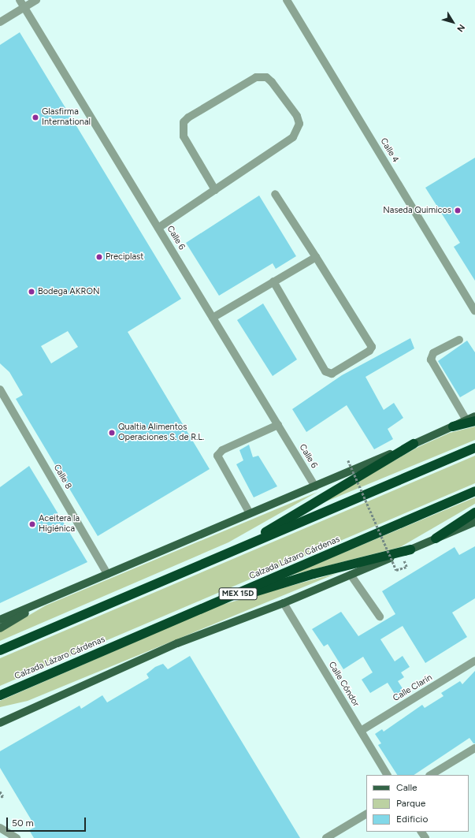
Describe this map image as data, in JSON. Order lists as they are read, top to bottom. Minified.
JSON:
{"streets":{"highway":["Calzada Lázaro Cárdenas","MEX 15D"],"street":["Calle 4","Calle 6","Calle 8","Calle Cóndor","Calle Clarín"]},"crossings":[["Calle Cóndor","Calle Clarín"]],"places":["Glasfirma International","Naseda Quimicos","Preciplast","Bodega AKRON","Qualtia Alimentos Operaciones S. de R.L.","Aceitera la Higiénica"],"legend":["Calle","Parque","Edificio"],"scale_bar":"50 m","north":"bottom right"}
